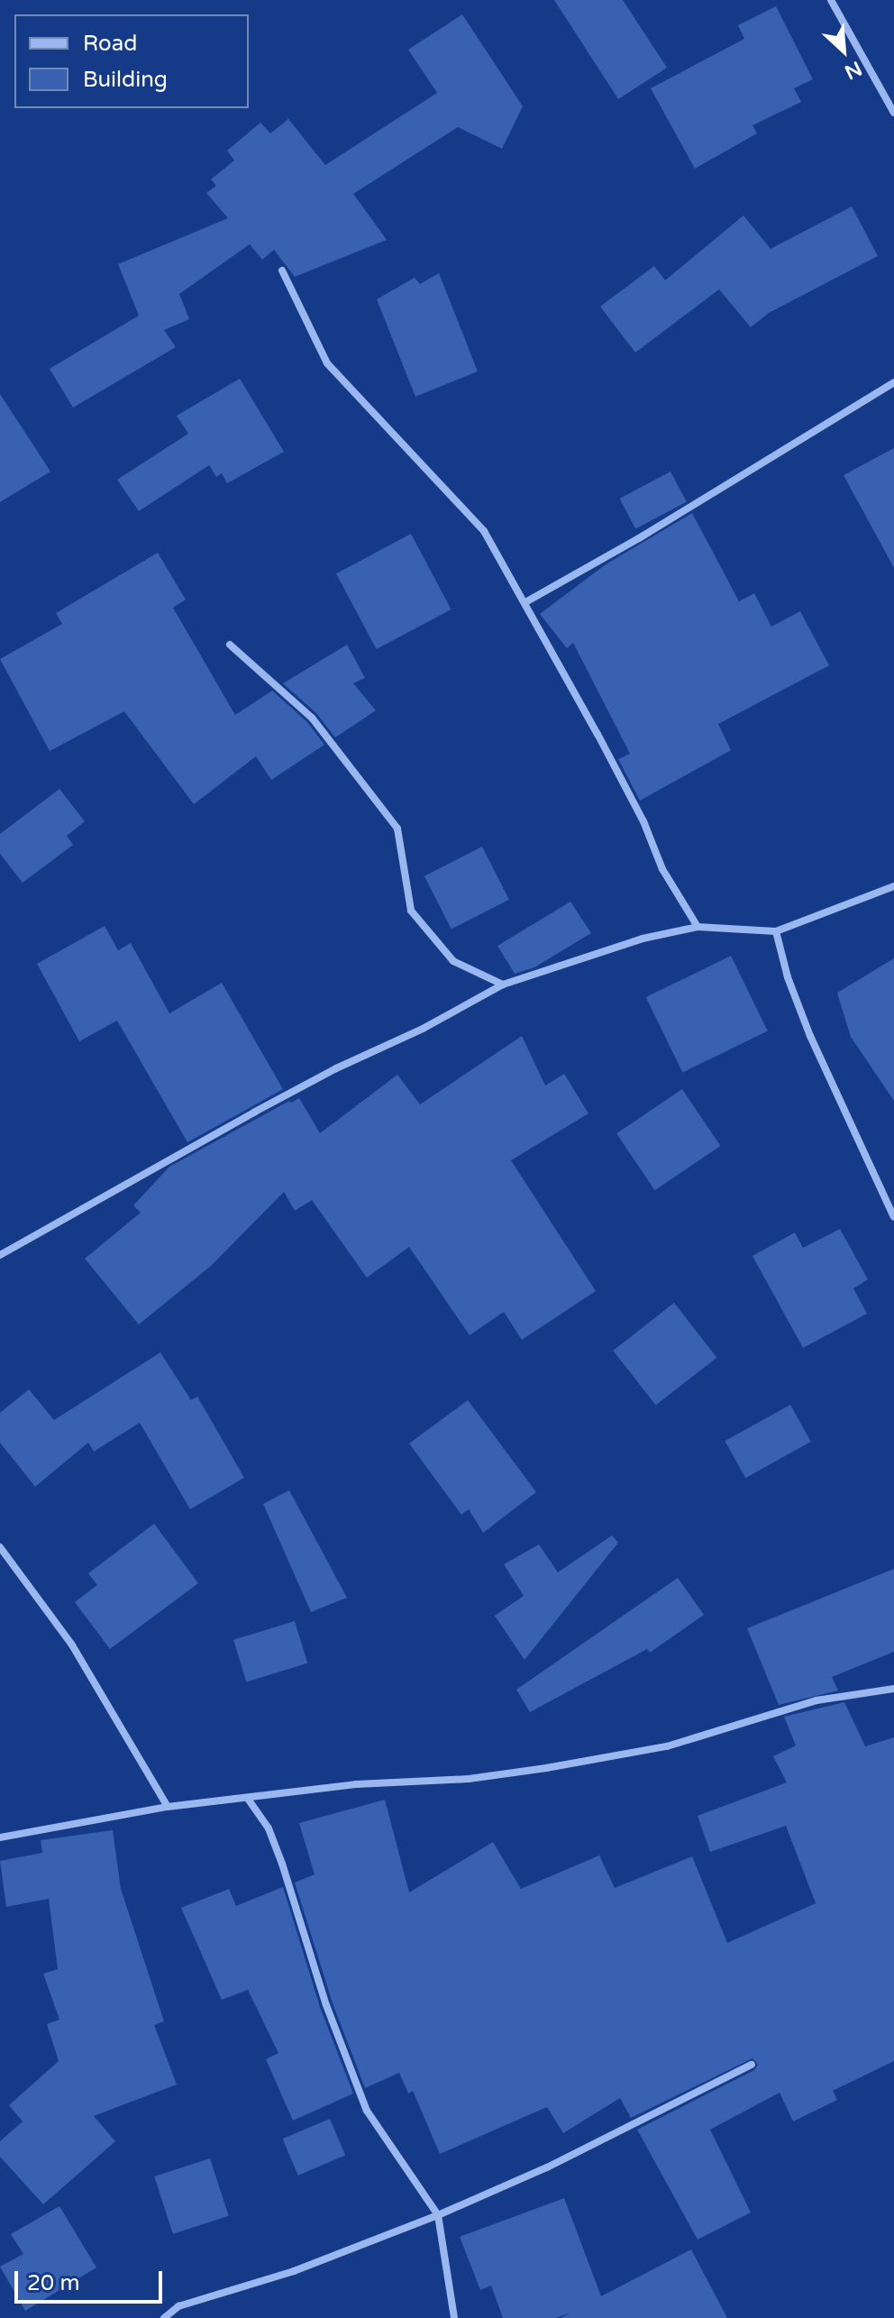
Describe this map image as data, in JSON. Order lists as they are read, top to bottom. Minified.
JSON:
{"legend":["Road","Building"],"scale_bar":"20 m","north":"bottom right"}
